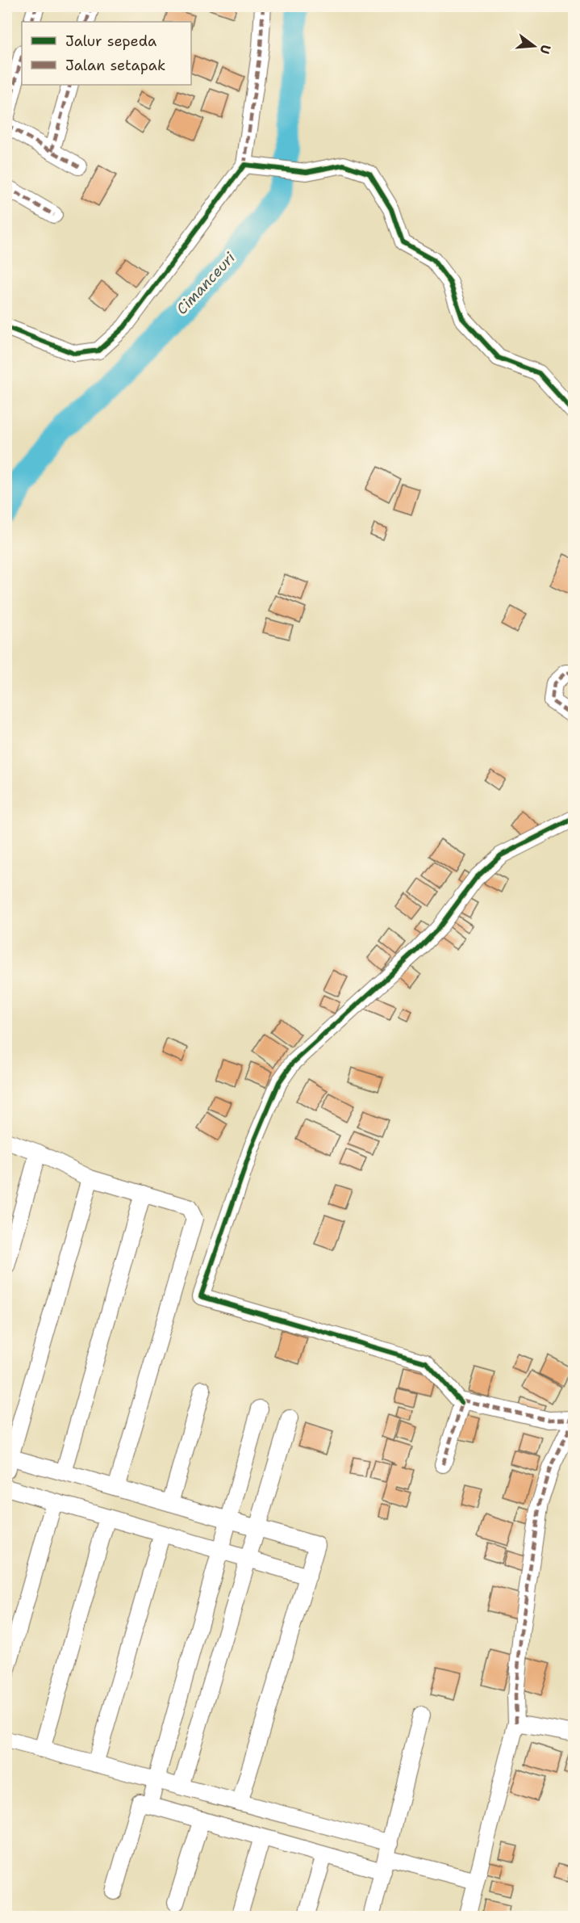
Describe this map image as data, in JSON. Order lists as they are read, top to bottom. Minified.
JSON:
{"water":["Cimanceuri"],"legend":["Jalur sepeda","Jalan setapak"],"north":"right"}
